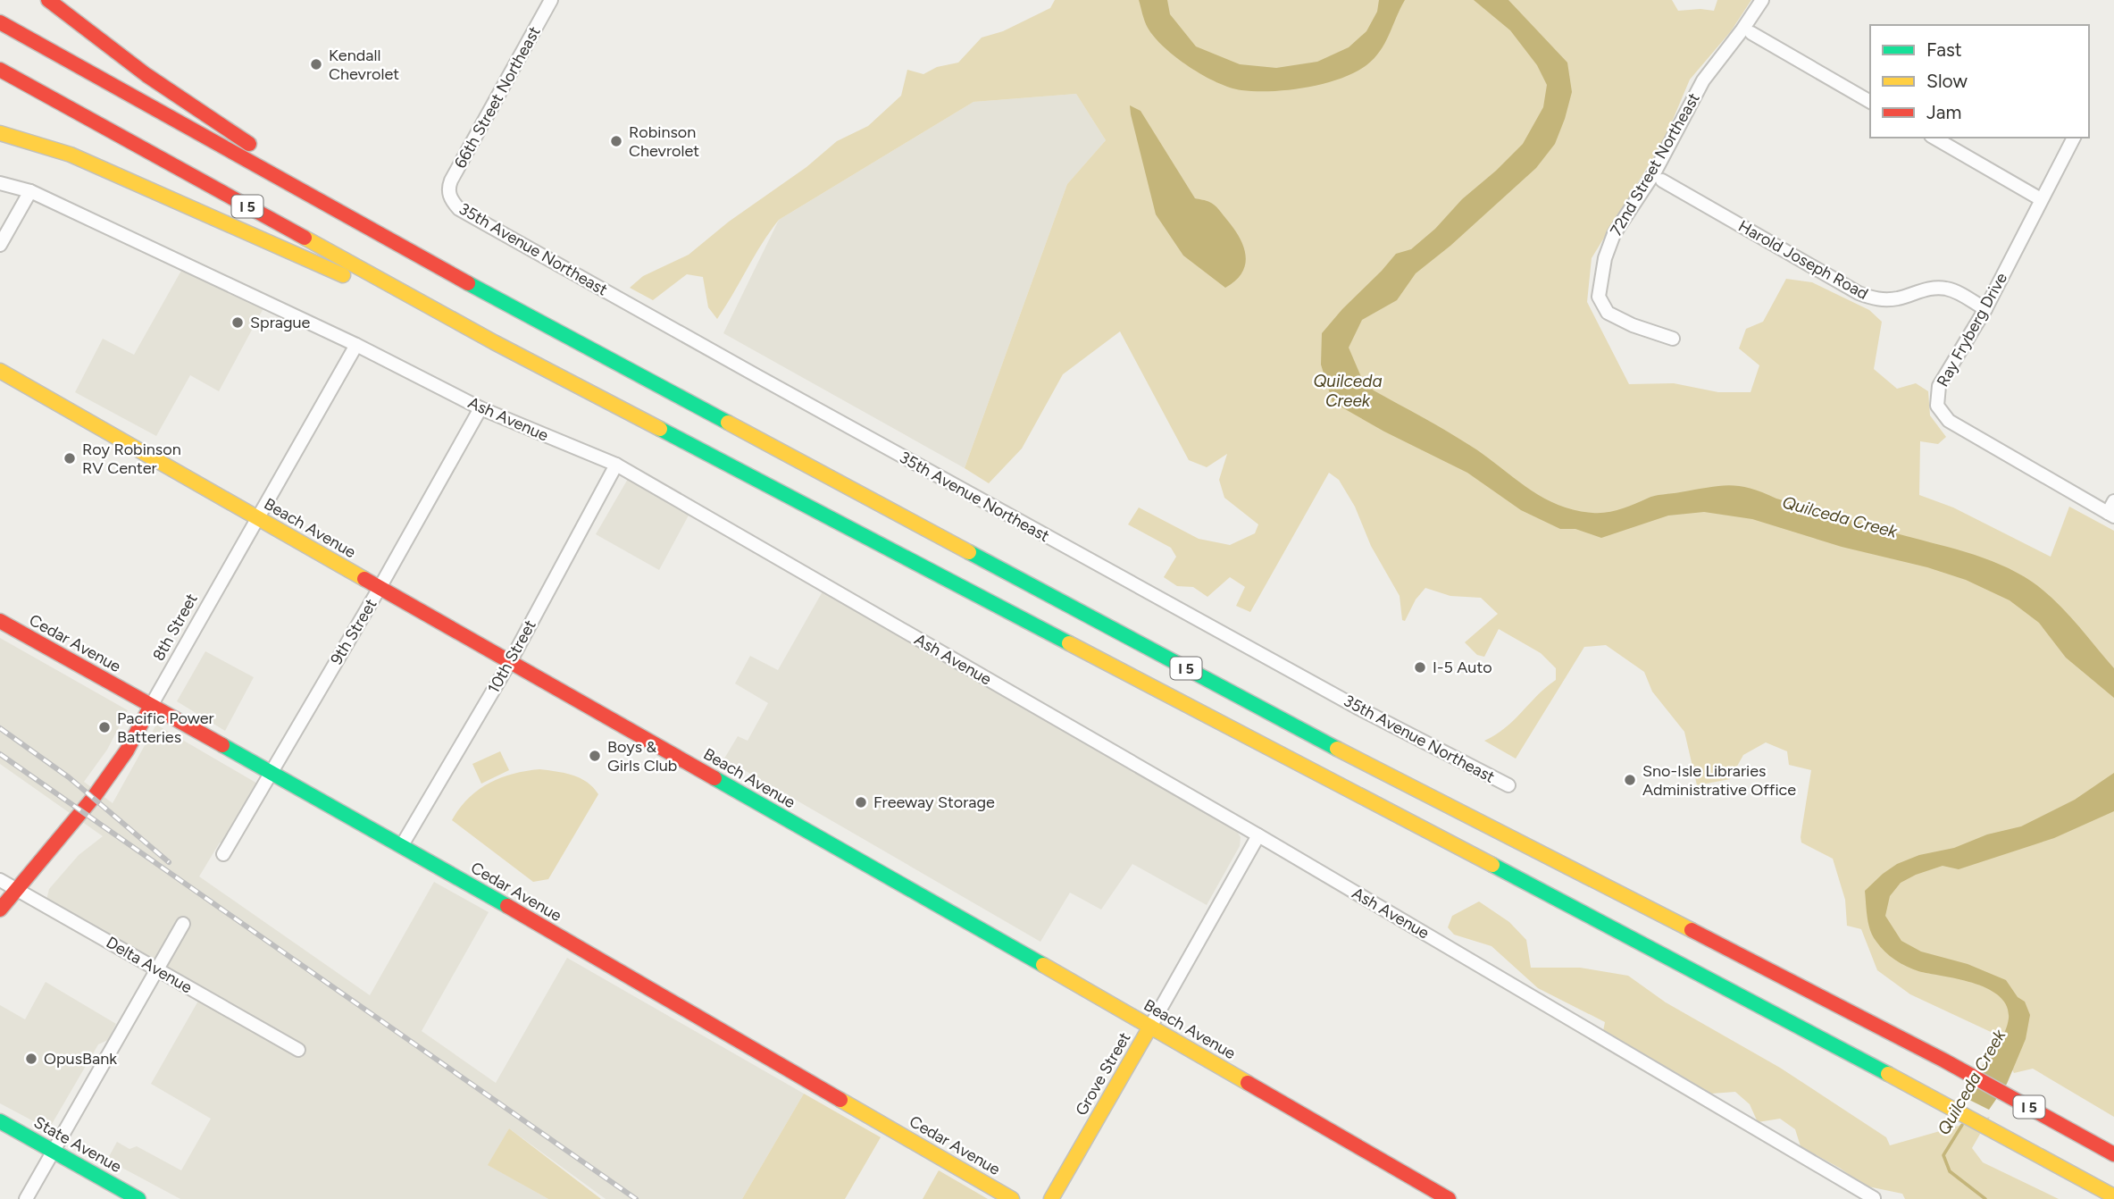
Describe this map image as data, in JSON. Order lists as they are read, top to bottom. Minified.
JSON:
{"streets":{"main road":["I 5","Beach Avenue","8th Street","Cedar Avenue","Grove Street","State Avenue"],"street":["66th Street Northeast","72nd Street Northeast","35th Avenue Northeast","Harold Joseph Road","Ray Fryberg Drive","Ash Avenue","9th Street","10th Street","Delta Avenue"]},"crossings":[["66th Street Northeast","35th Avenue Northeast"],["Harold Joseph Road","Ray Fryberg Drive"],["Ash Avenue","8th Street"],["Ash Avenue","9th Street"],["Ash Avenue","10th Street"],["Ash Avenue","Grove Street"],["Beach Avenue","8th Street"],["Beach Avenue","9th Street"],["Beach Avenue","10th Street"],["Beach Avenue","Grove Street"],["8th Street","Cedar Avenue"],["8th Street","Delta Avenue"],["9th Street","Cedar Avenue"],["Cedar Avenue","10th Street"]],"water":["Quilceda Creek"],"places":["Kendall Chevrolet","Robinson Chevrolet","Sprague","Roy Robinson RV Center","I-5 Auto","Pacific Power Batteries","Boys & Girls Club","Sno-Isle Libraries Administrative Office","Freeway Storage","OpusBank"],"legend":["Fast","Slow","Jam"]}
